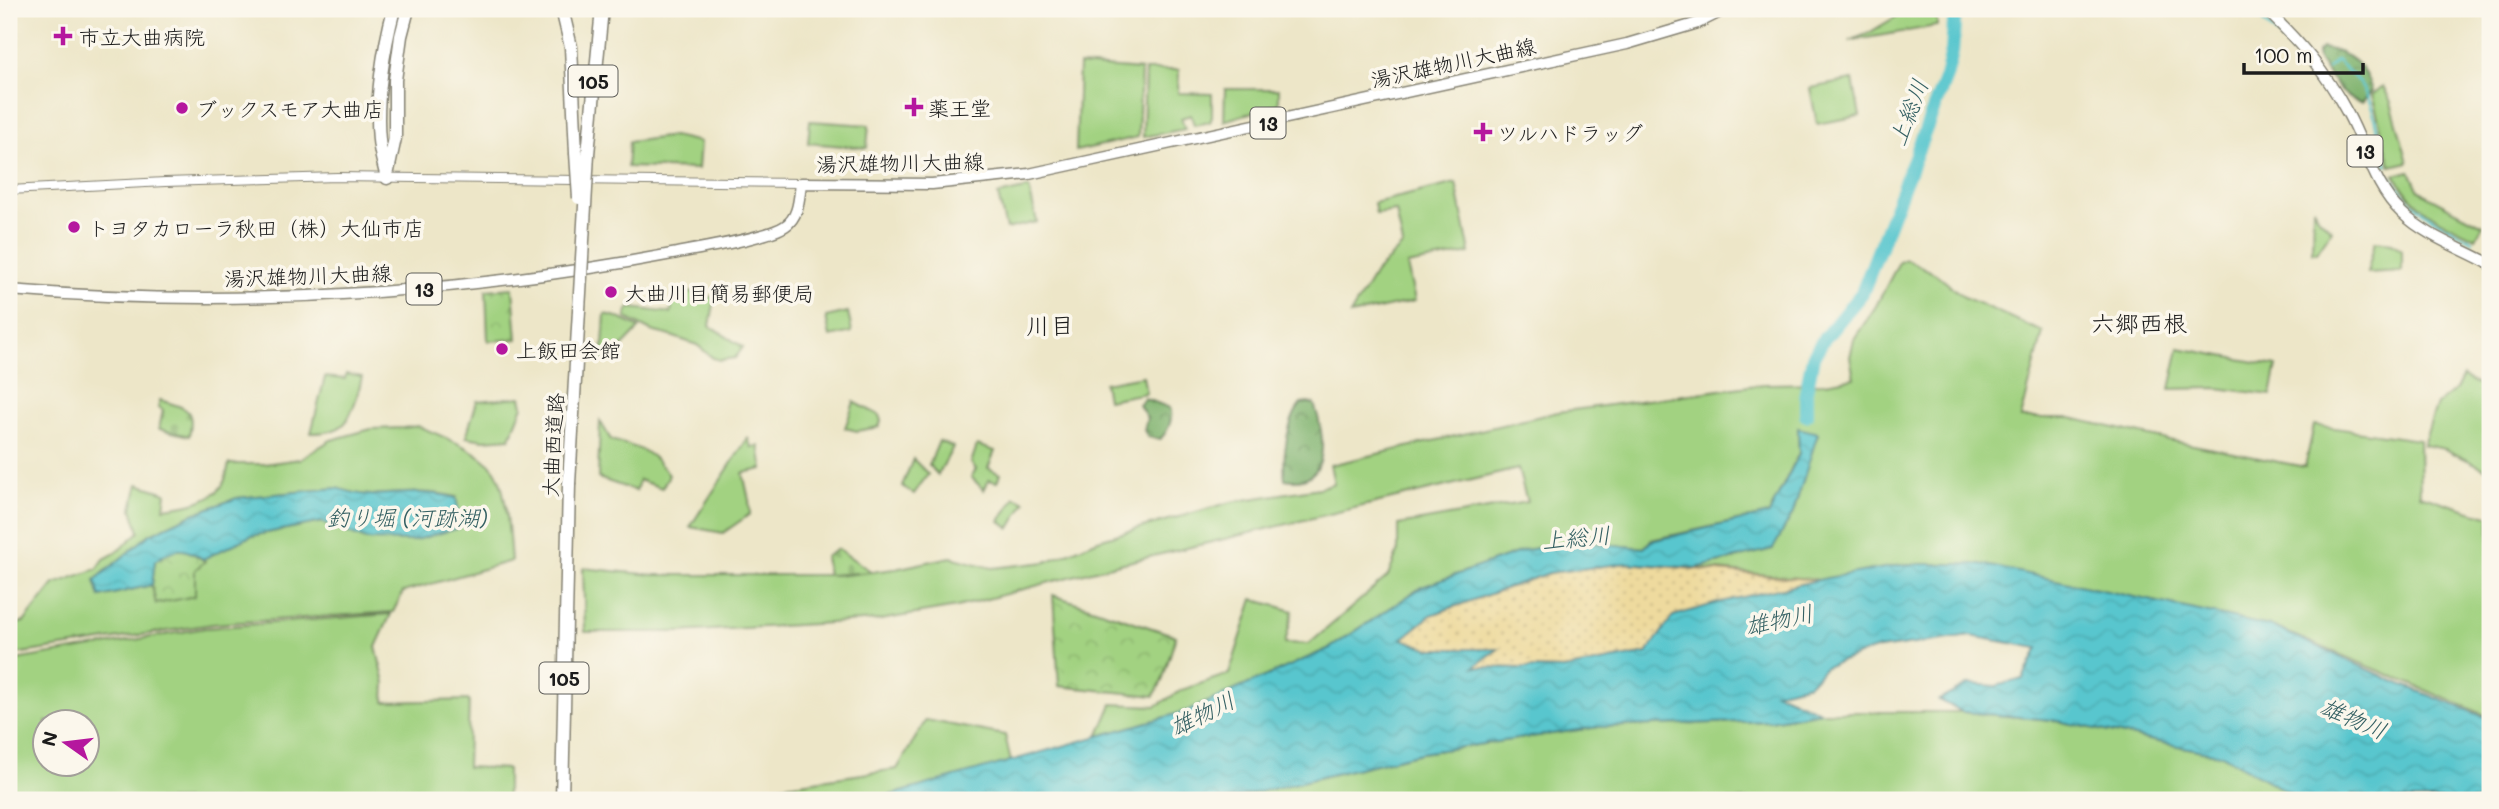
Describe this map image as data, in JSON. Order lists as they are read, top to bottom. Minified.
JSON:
{"streets":{"highway":["105","大曲西道路"],"main road":["湯沢雄物川大曲線","13"]},"districts":["六郷西根","川目"],"water":["上総川","釣り堀 (河跡湖)","雄物川"],"places":{"health":["市立大曲病院","薬王堂","ツルハドラッグ"],"other":["ブックスモア大曲店","トヨタカローラ秋田（株）大仙市店","大曲川目簡易郵便局","上飯田会館"]},"scale_bar":"100 m","north":"left"}
